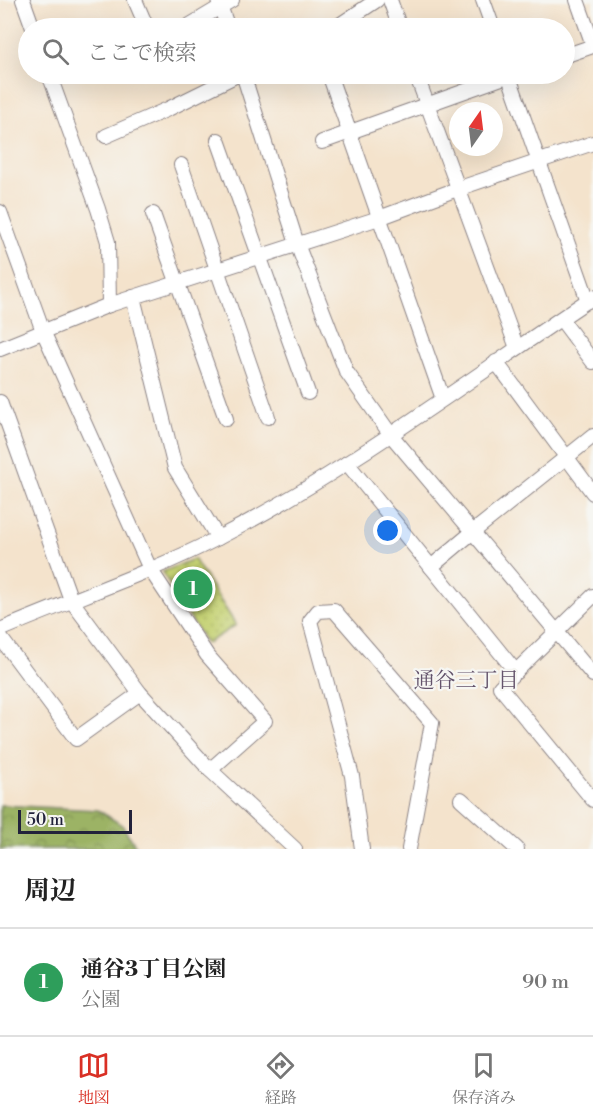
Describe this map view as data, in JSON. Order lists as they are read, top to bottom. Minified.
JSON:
{"districts":["通谷三丁目"],"scale_bar":"50 m","north":"top","page":{"search":"ここで検索","pins":"1","scale":"50 m","heading":"周辺","list":[{"mark":"1","name":"通谷3丁目公園","note":"公園","value":"90 m"}],"nav":["地図","経路","保存済み"]}}
